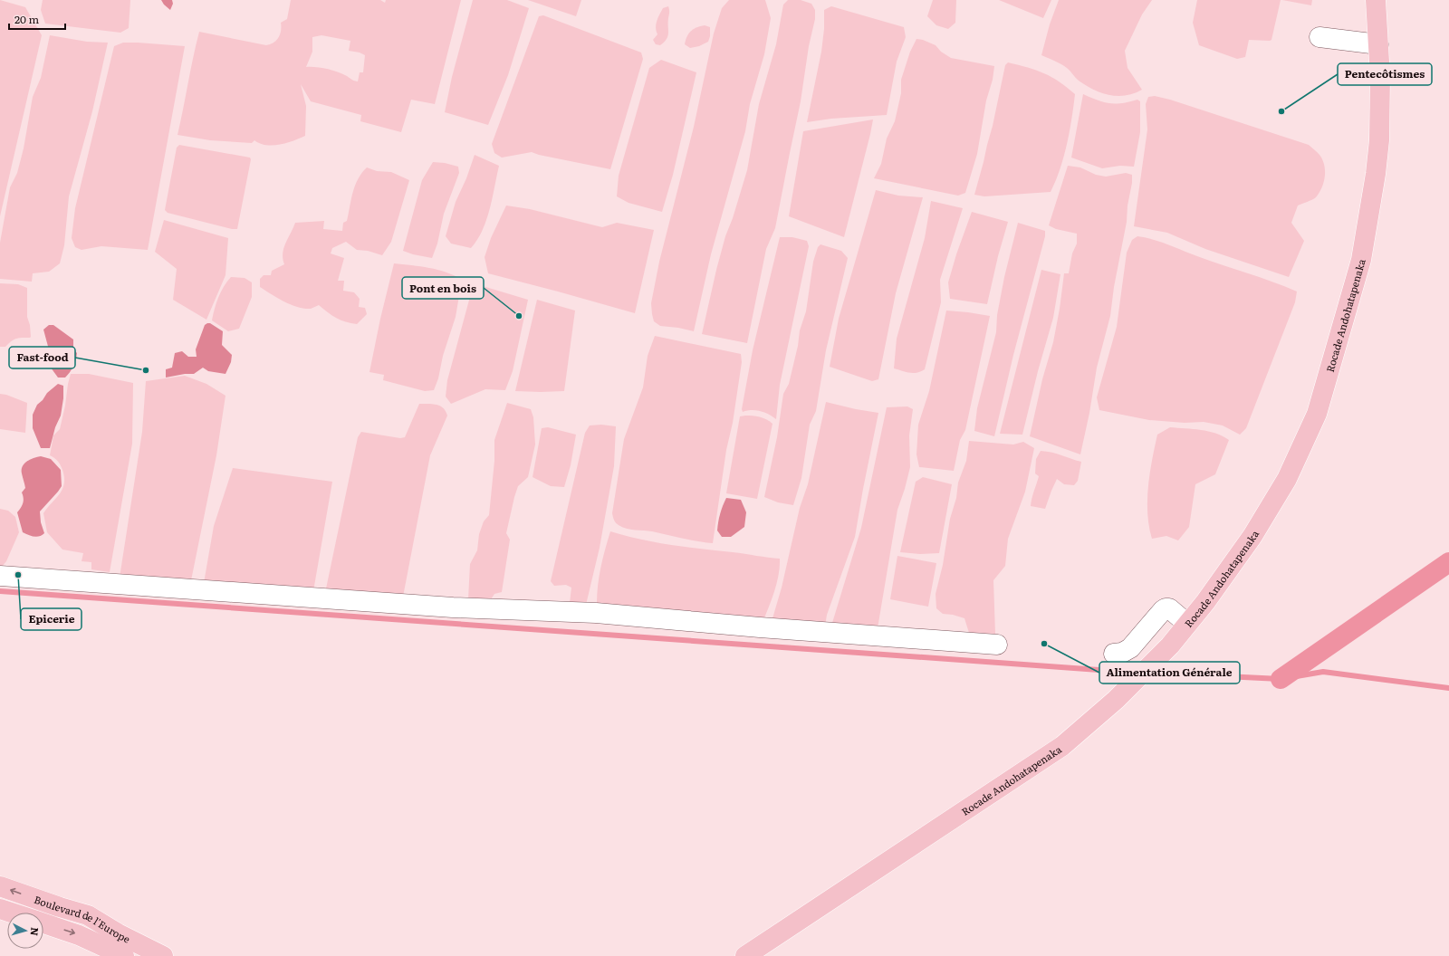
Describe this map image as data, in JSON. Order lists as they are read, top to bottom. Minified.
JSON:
{"streets":{"main road":["Rocade Andohatapenaka","Boulevard de l'Europe"]},"places":["Pentecôtismes","Pont en bois","Fast-food","Epicerie","Alimentation Générale"],"scale_bar":"20 m","north":"right"}
